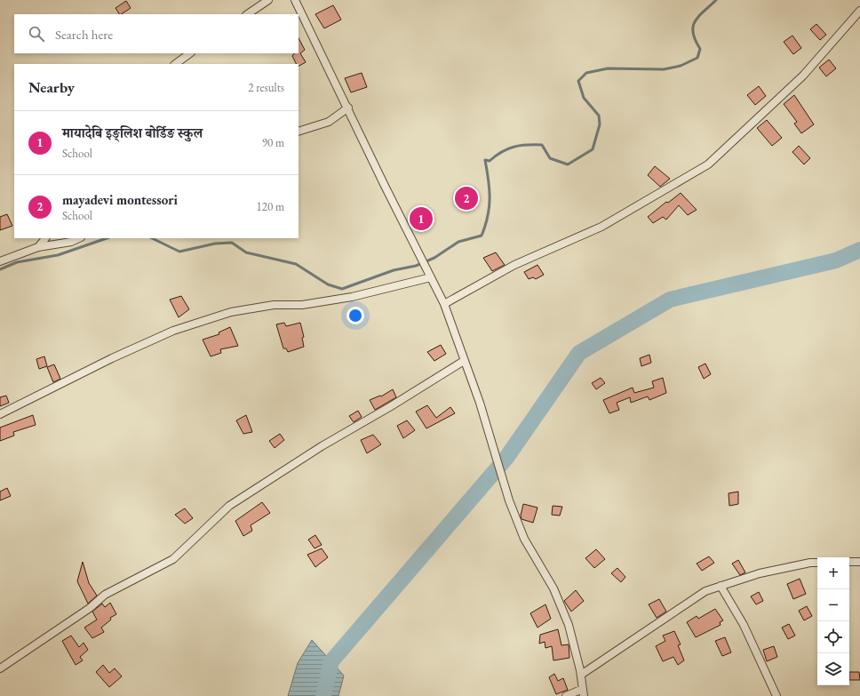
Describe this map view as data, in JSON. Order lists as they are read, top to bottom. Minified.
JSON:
{"page":{"search":"Search here","heading":["Nearby","2 results"],"list":[{"mark":"1","name":"मायादेबि इङ्लिश बोर्डिङ स्कुल","note":"School","value":"90 m"},{"mark":"2","name":"mayadevi montessori","note":"School","value":"120 m"}],"pins":["2","1"],"map_buttons":["+","−"]}}
